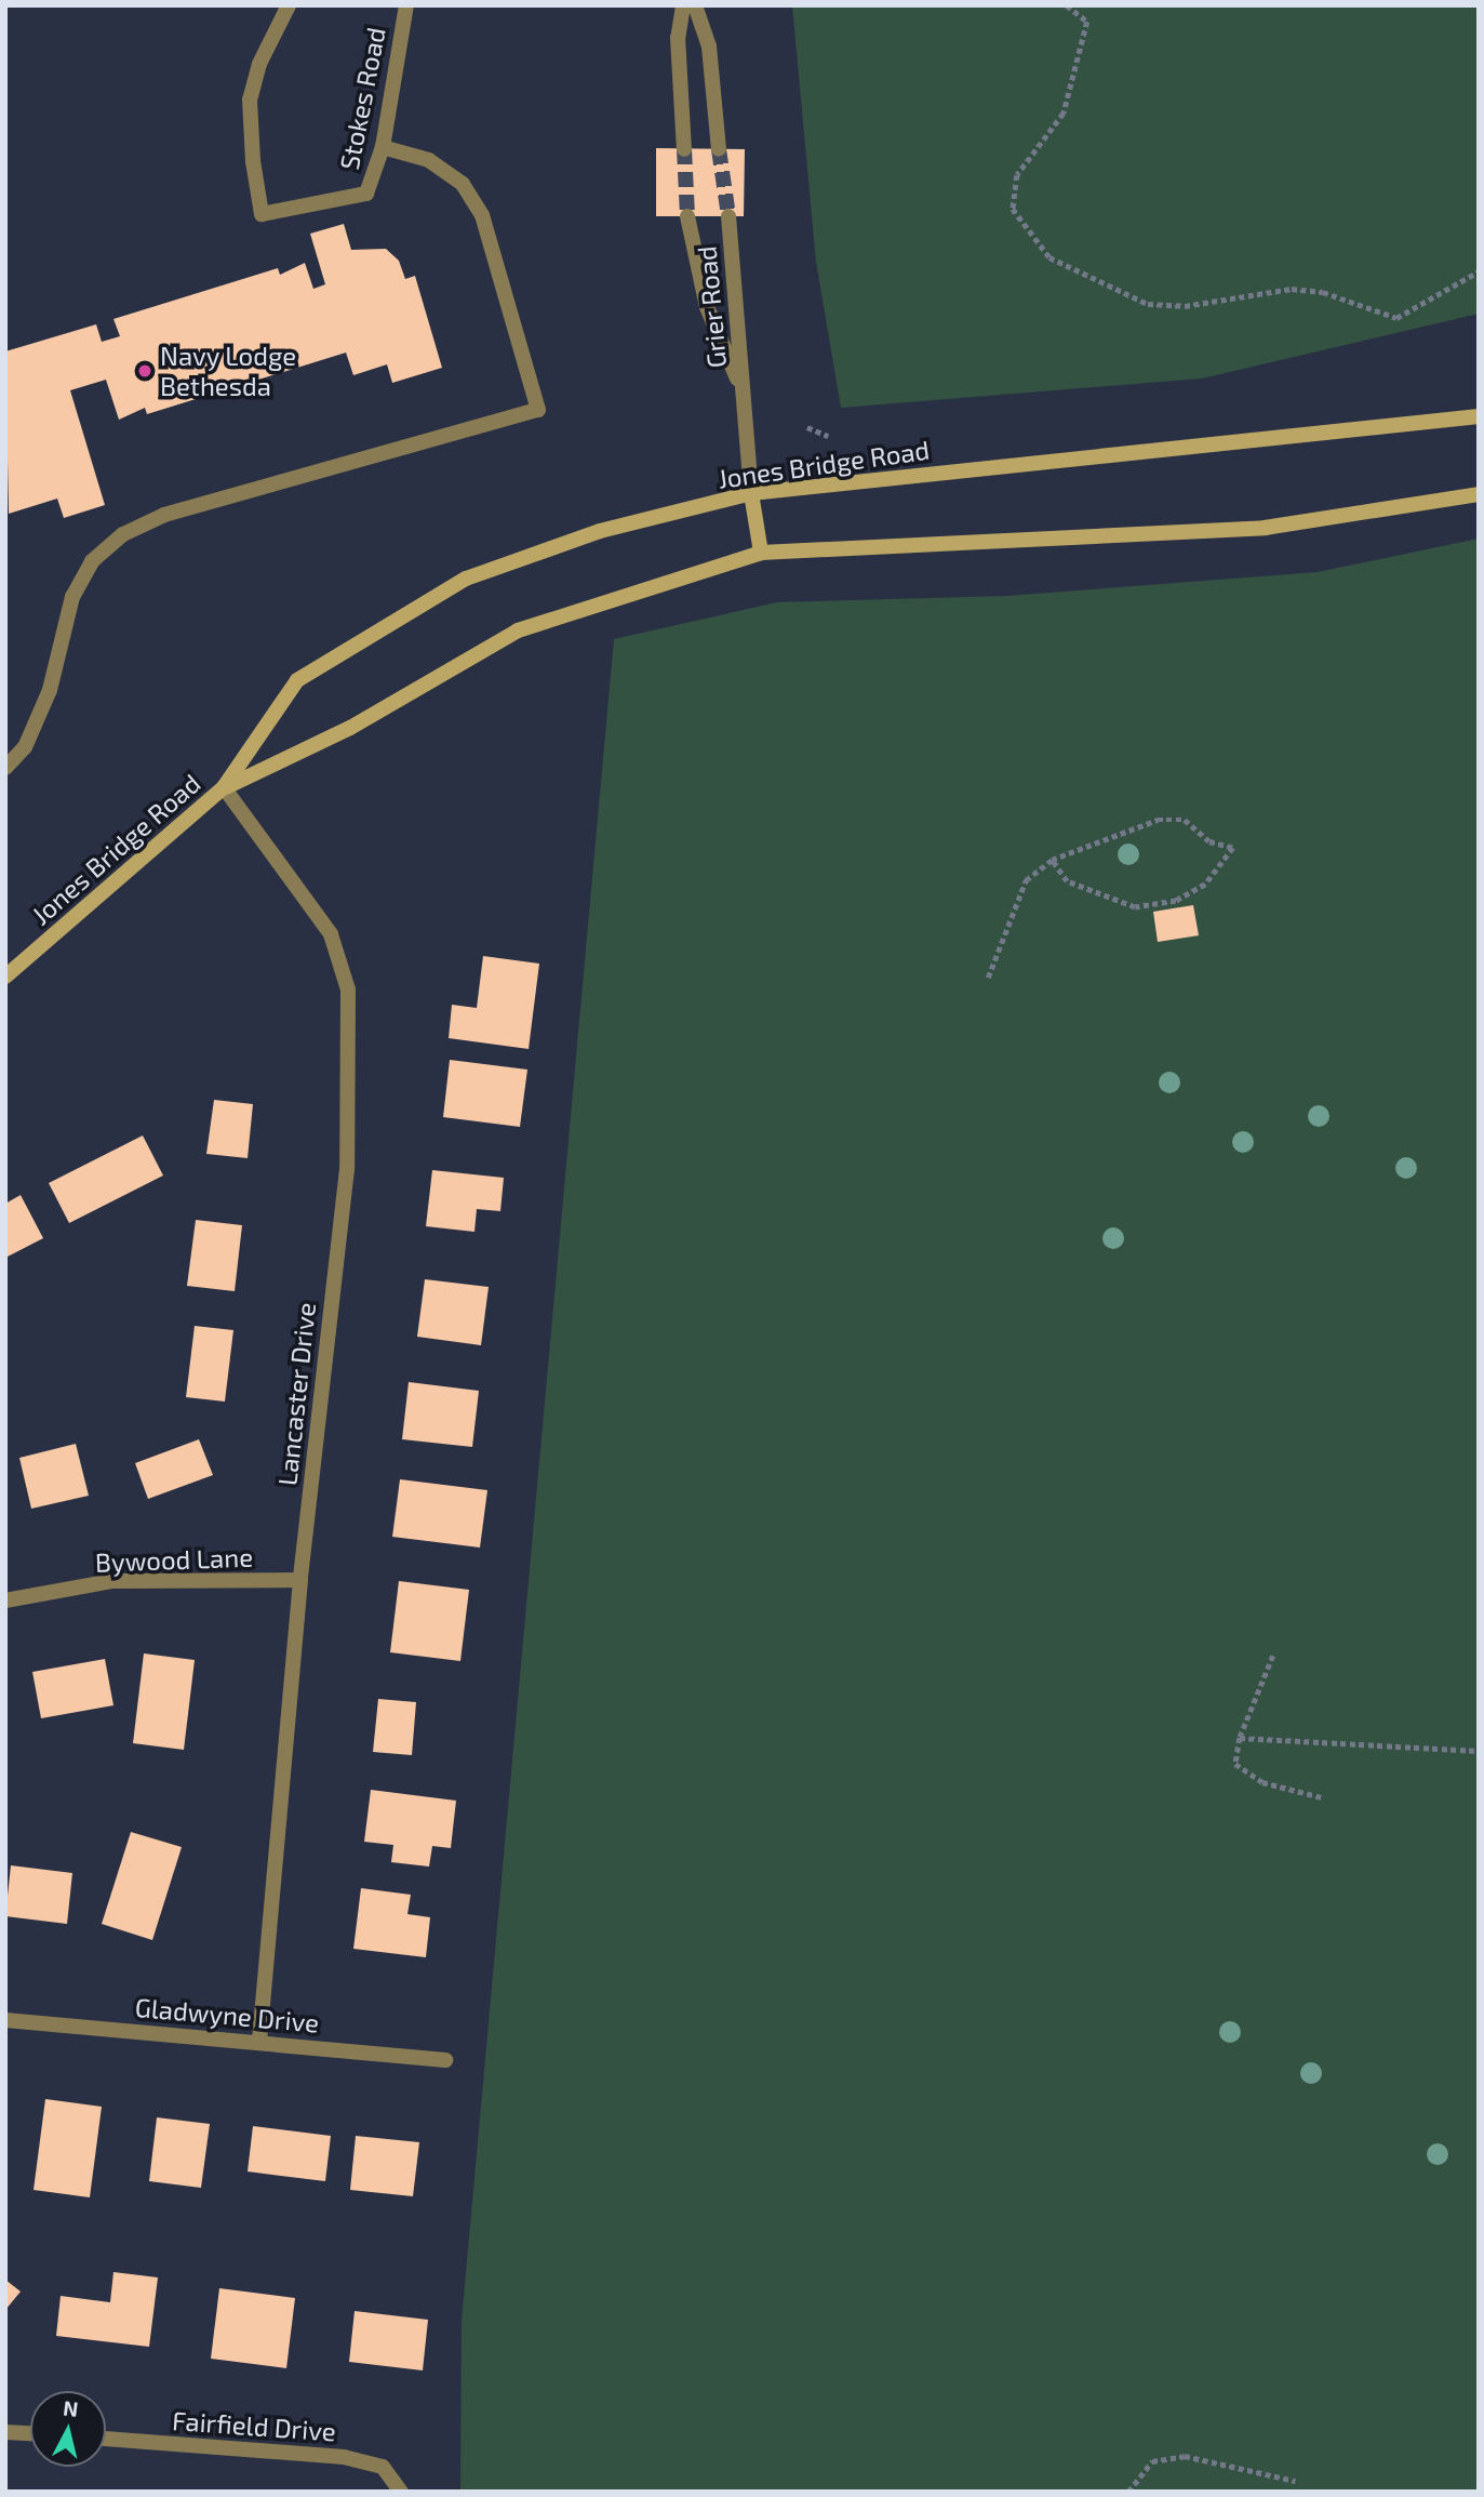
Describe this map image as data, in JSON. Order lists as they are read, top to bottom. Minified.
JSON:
{"streets":{"main road":["Jones Bridge Road"],"street":["Stokes Road","Grier Road","Lancaster Drive","Bywood Lane","Gladwyne Drive","Fairfield Drive"]},"crossings":[["Grier Road","Jones Bridge Road"],["Jones Bridge Road","Lancaster Drive"],["Lancaster Drive","Bywood Lane"],["Lancaster Drive","Gladwyne Drive"]],"places":["Navy Lodge Bethesda"],"north":"top"}
